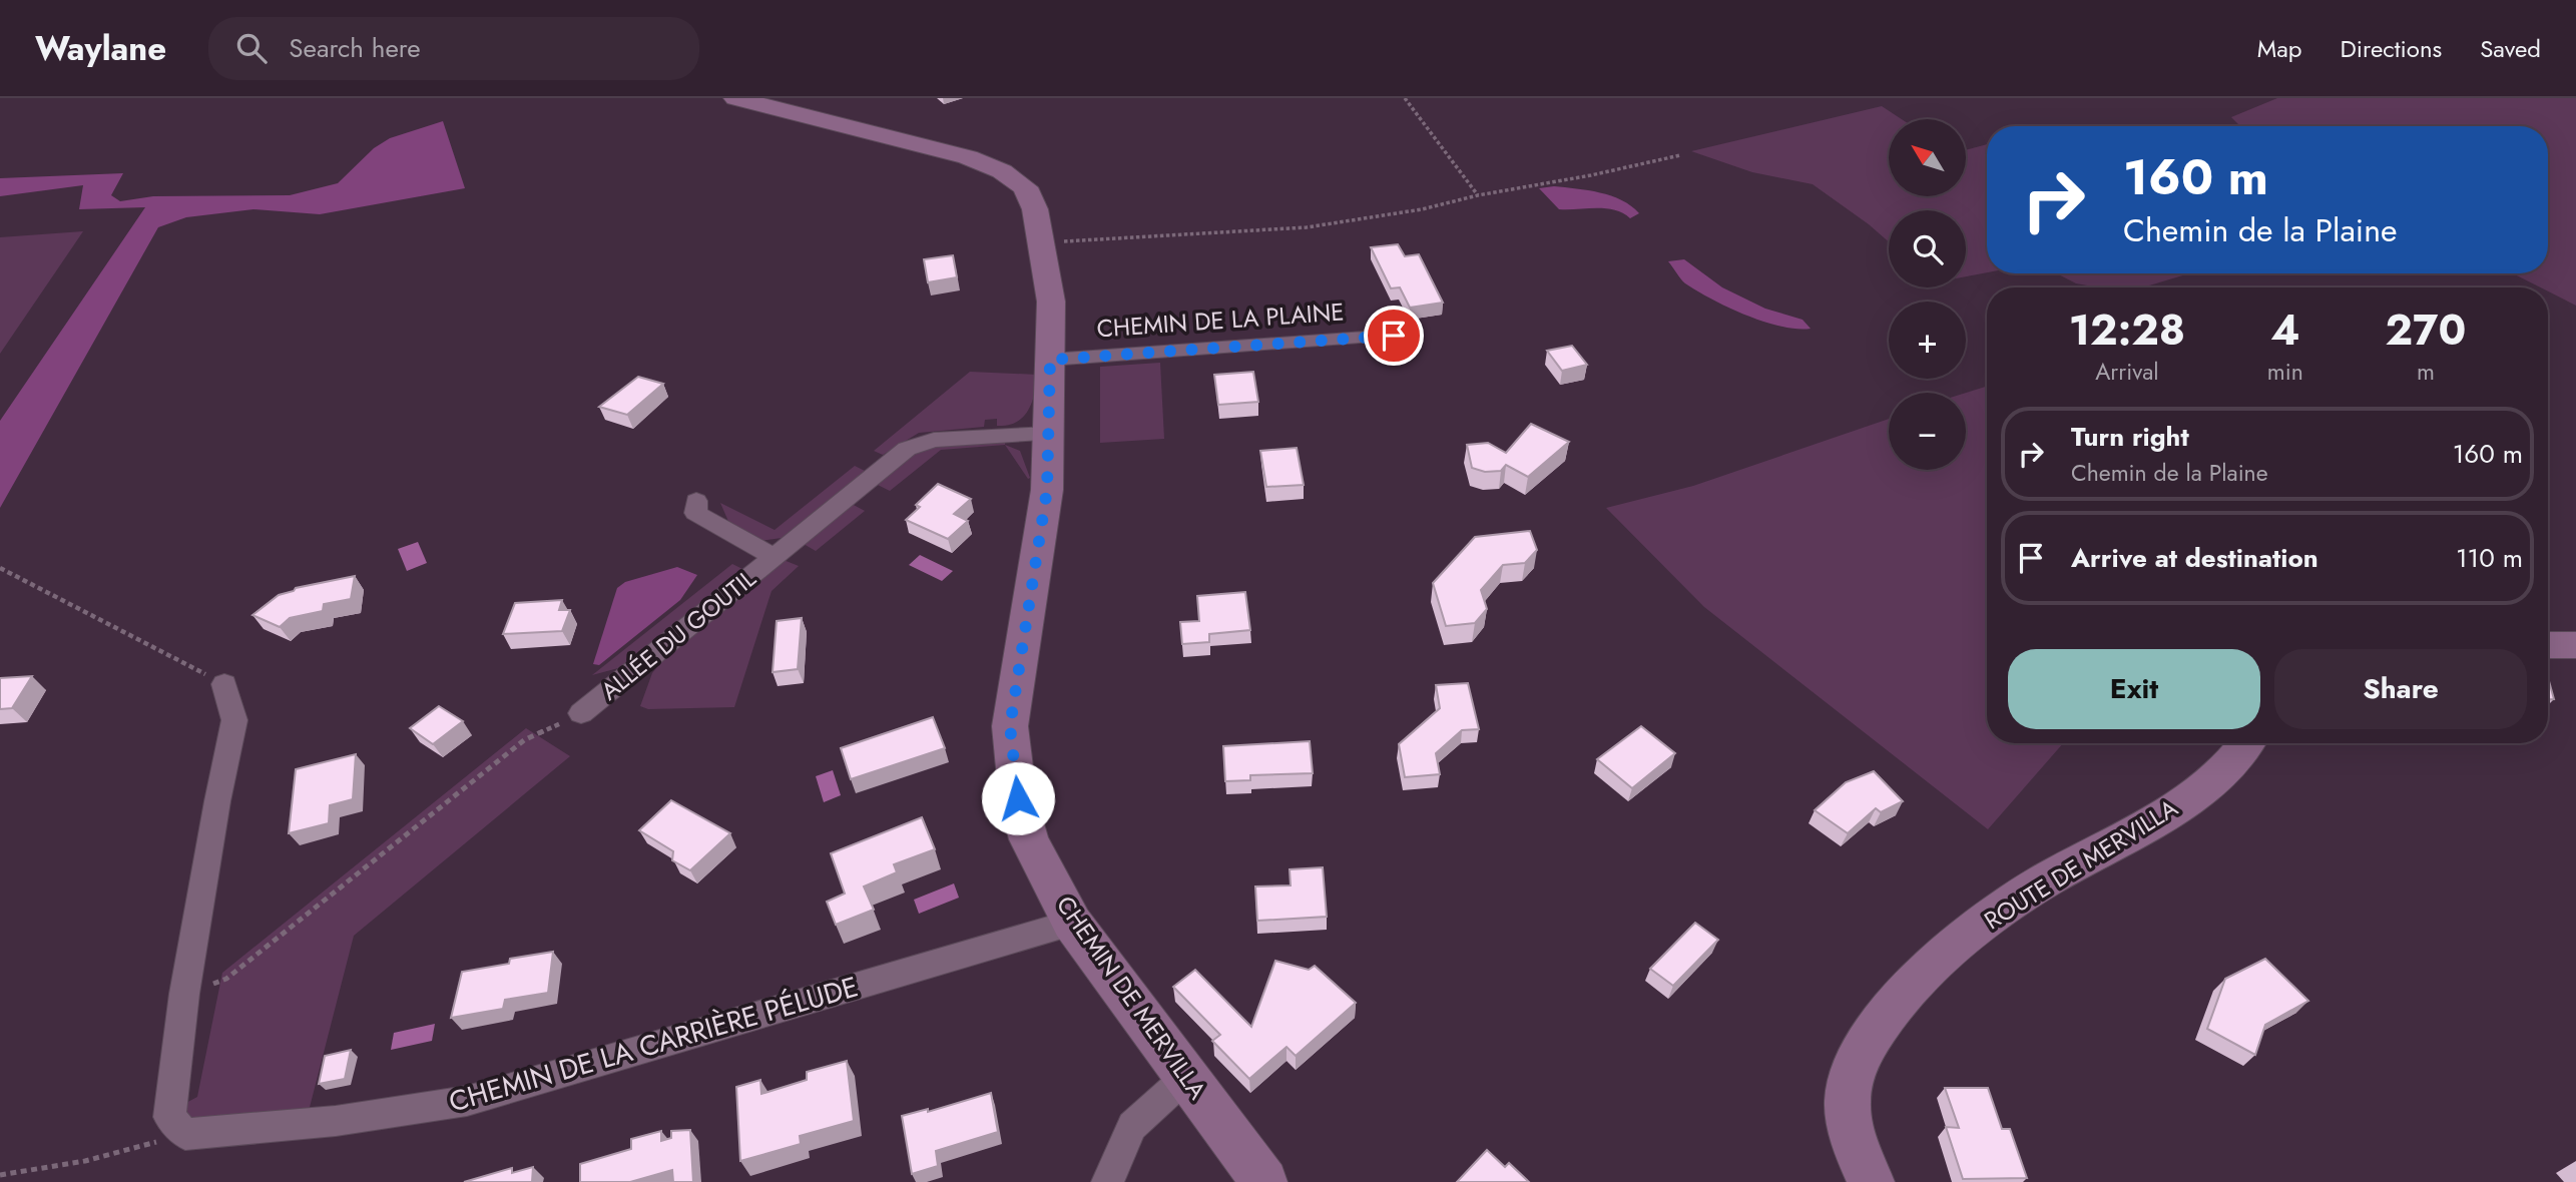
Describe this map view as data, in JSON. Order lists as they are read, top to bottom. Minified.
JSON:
{"streets":{"street":["CHEMIN DE LA PLAINE","ALLÉE DU GOUTIL","ROUTE DE MERVILLA","CHEMIN DE MERVILLA","CHEMIN DE LA CARRIÈRE PÉLUDE"]},"crossings":[["CHEMIN DE LA PLAINE","CHEMIN DE MERVILLA"],["ALLÉE DU GOUTIL","CHEMIN DE MERVILLA"],["CHEMIN DE MERVILLA","CHEMIN DE LA CARRIÈRE PÉLUDE"]],"north":"top left","page":{"header":"Waylane","search":"Search here","nav":["Map","Directions","Saved"],"map_buttons":["+","−"],"turn":["160 m","Chemin de la Plaine"],"eta":["12:28","Arrival","4","min","270","m"],"list":[{"name":"Turn right","note":"Chemin de la Plaine","value":"160 m"},{"name":"Arrive at destination","value":"110 m"}],"buttons":["Exit","Share"]}}
